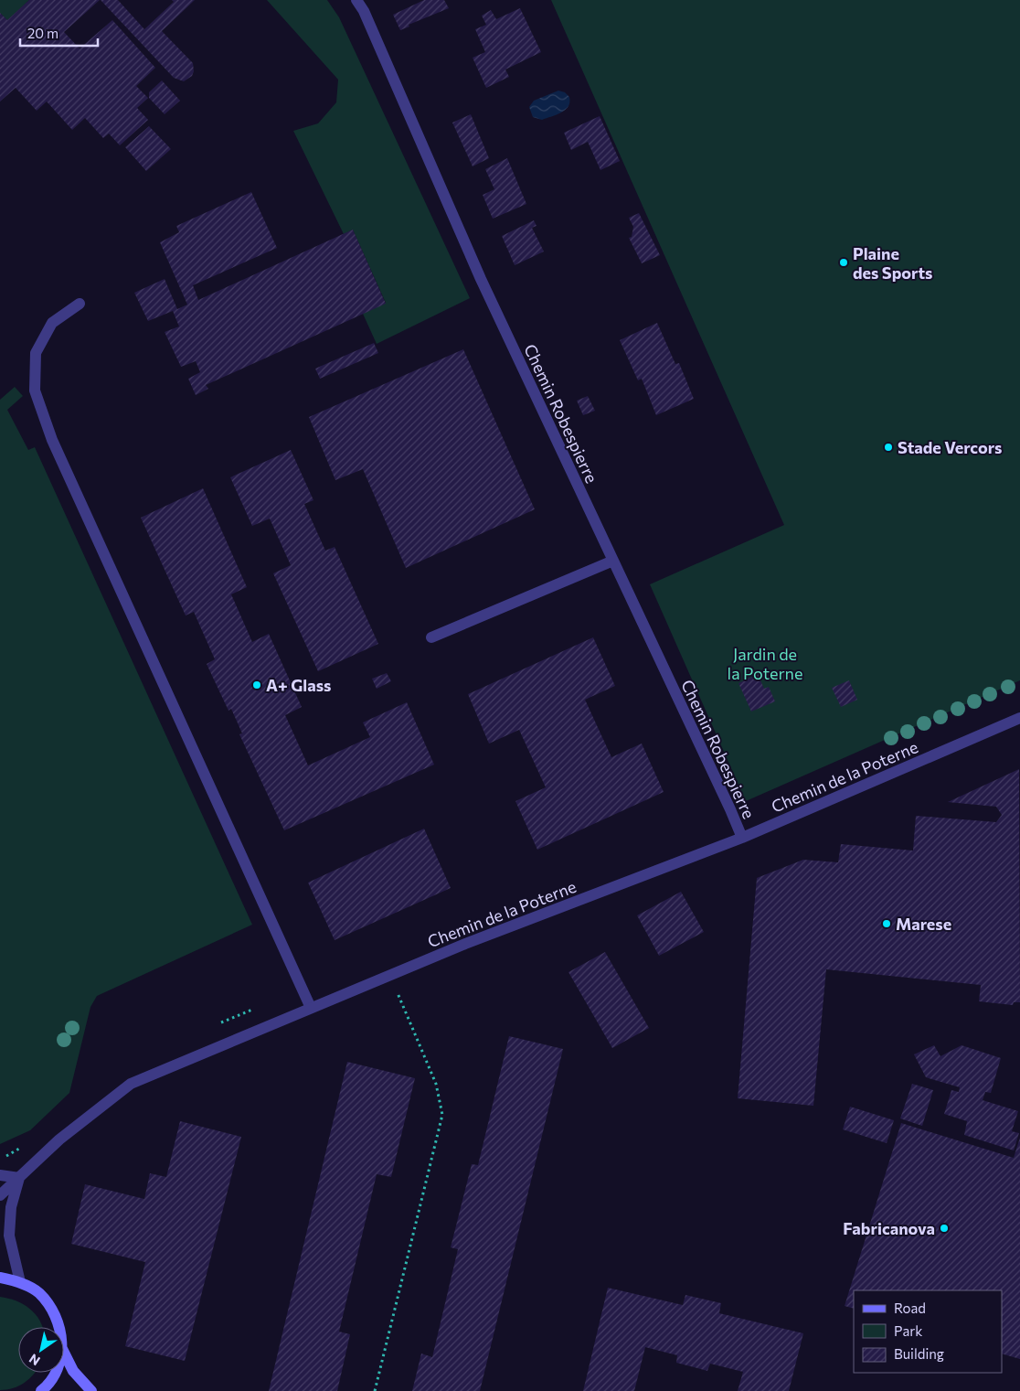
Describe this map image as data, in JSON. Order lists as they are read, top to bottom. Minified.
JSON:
{"streets":{"street":["Chemin Robespierre","Chemin de la Poterne"]},"crossings":[["Chemin Robespierre","Chemin de la Poterne"]],"parks":["Jardin de la Poterne"],"places":["Plaine des Sports","Stade Vercors","A+ Glass","Marese","Fabricanova"],"legend":["Road","Park","Building"],"scale_bar":"20 m","north":"bottom left"}
